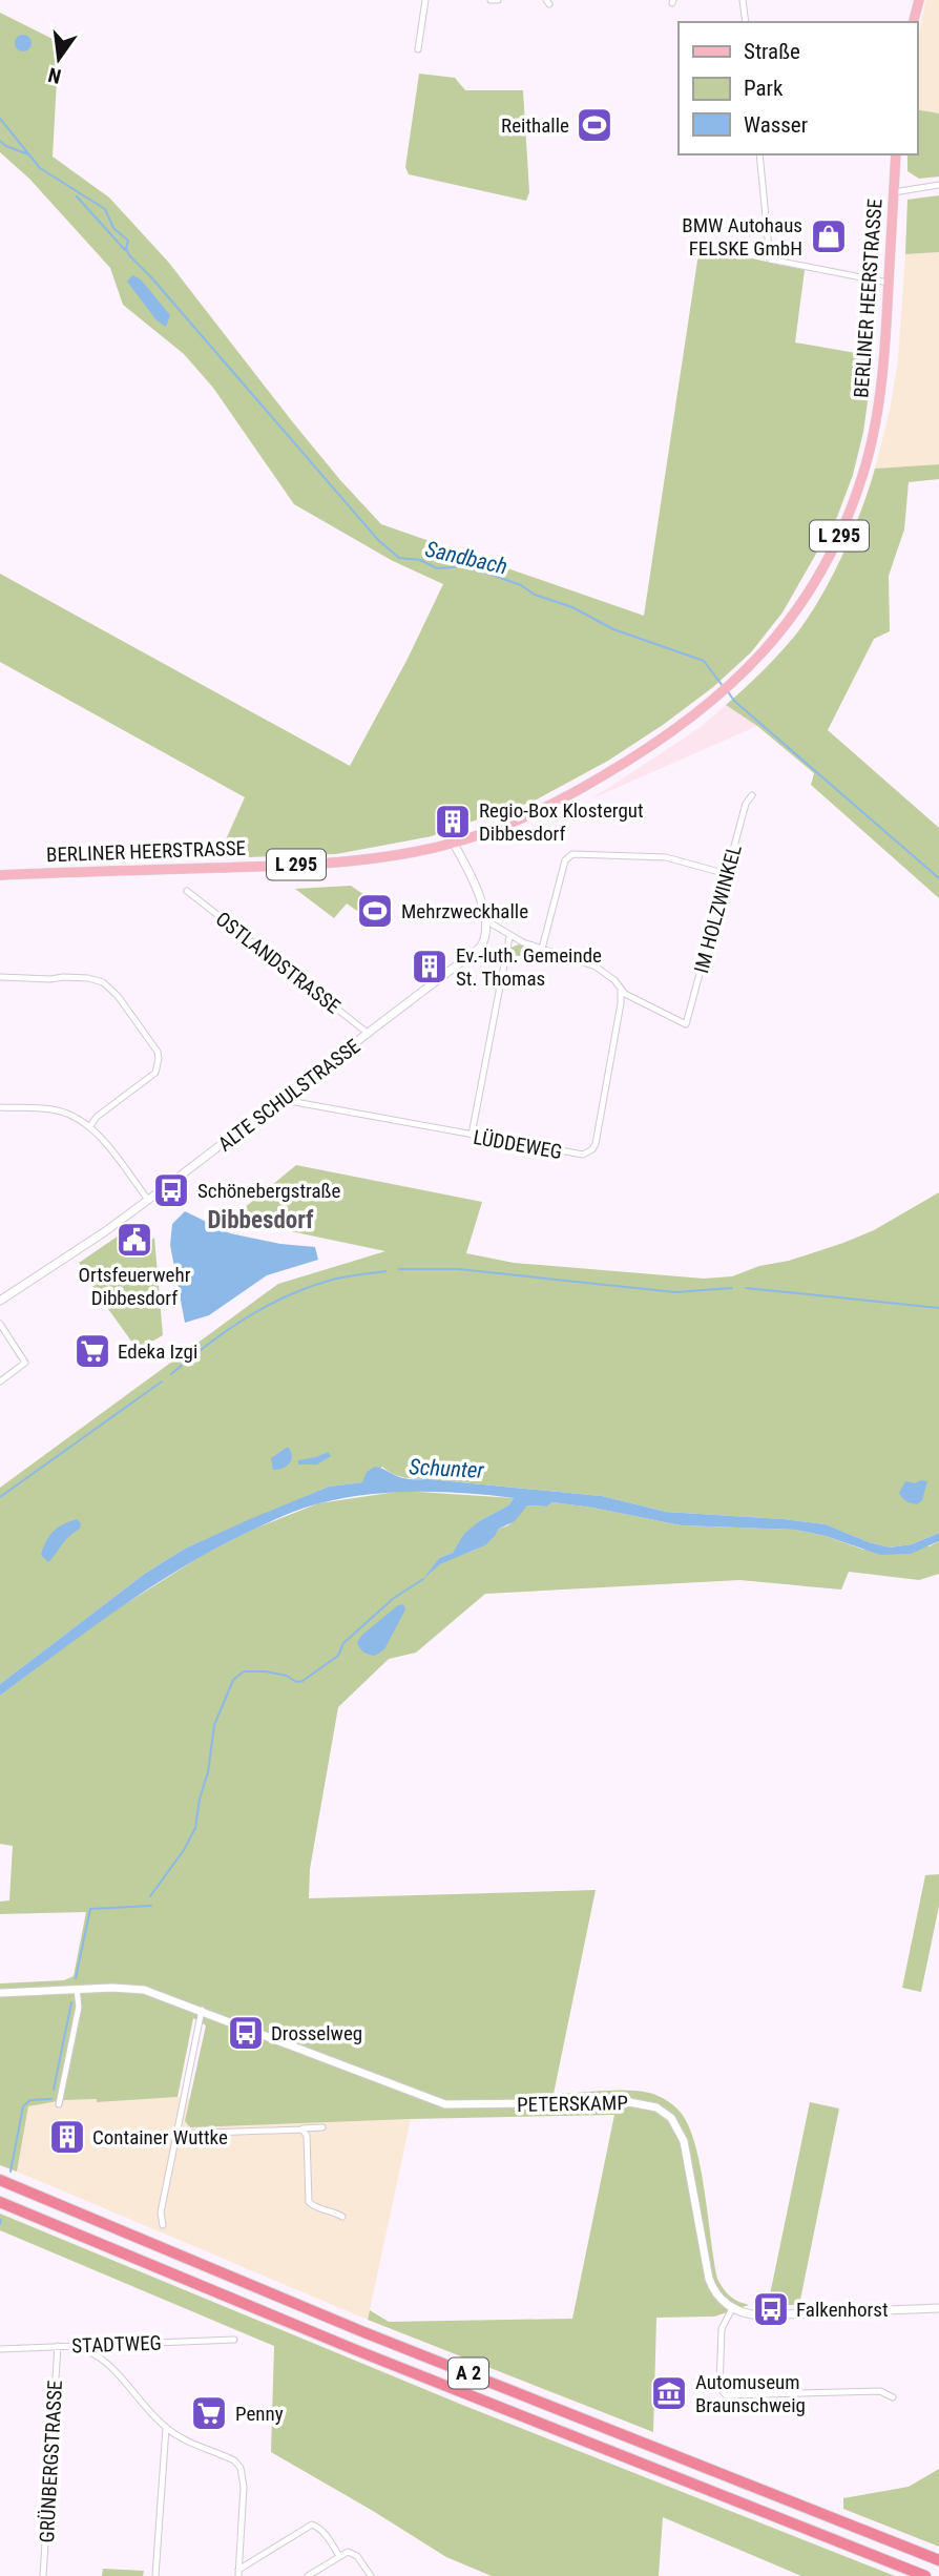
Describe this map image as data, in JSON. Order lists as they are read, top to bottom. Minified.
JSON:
{"streets":{"highway":["A 2"],"main road":["BERLINER HEERSTRASSE","L 295"],"street":["IM HOLZWINKEL","OSTLANDSTRASSE","ALTE SCHULSTRASSE","LÜDDEWEG","PETERSKAMP","STADTWEG","GRÜNBERGSTRASSE"]},"crossings":[["IM HOLZWINKEL","LÜDDEWEG"],["OSTLANDSTRASSE","ALTE SCHULSTRASSE"],["ALTE SCHULSTRASSE","LÜDDEWEG"],["STADTWEG","GRÜNBERGSTRASSE"]],"districts":["Dibbesdorf"],"water":["Sandbach","Schunter"],"places":{"sports":["Reithalle","Mehrzweckhalle"],"shop":["BMW Autohaus FELSKE GmbH"],"building":["Regio-Box Klostergut Dibbesdorf","Ev.-luth. Gemeinde St. Thomas","Container Wuttke"],"bus stop":["Schönebergstraße","Drosselweg","Falkenhorst"],"public building":["Ortsfeuerwehr Dibbesdorf"],"supermarket":["Edeka Izgi","Penny"],"museum":["Automuseum Braunschweig"]},"legend":["Straße","Park","Wasser"],"north":"bottom"}
